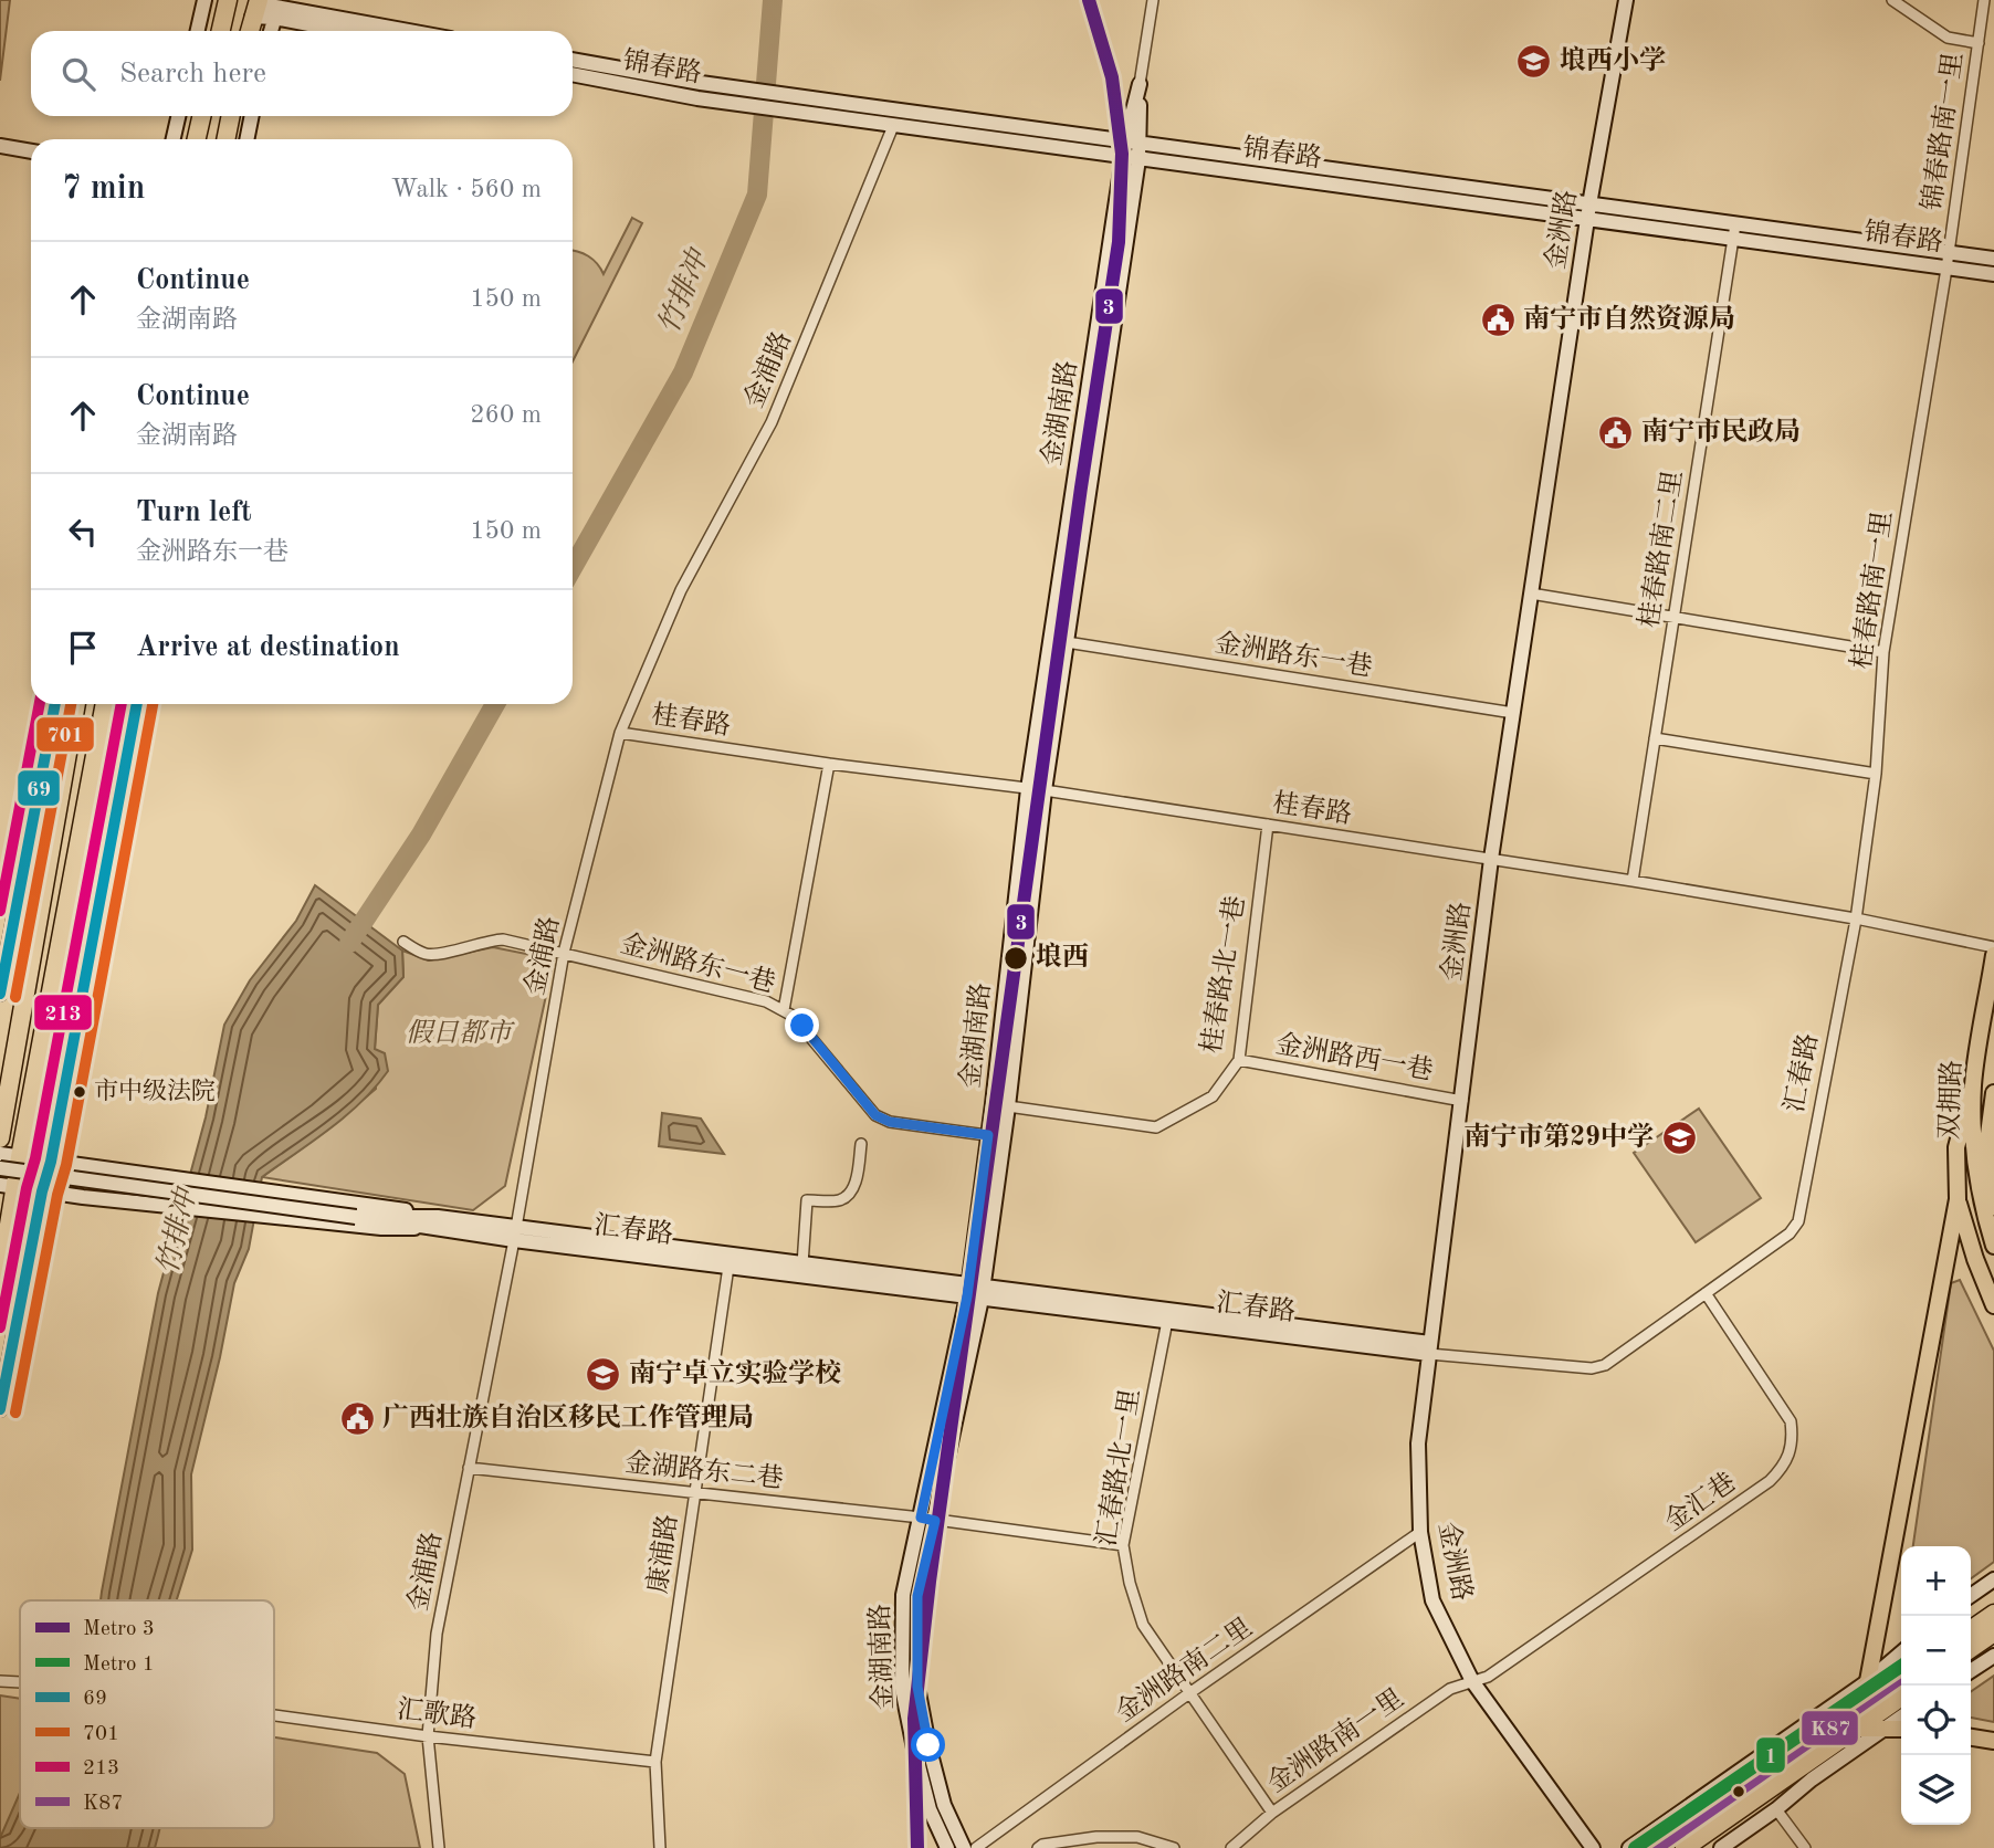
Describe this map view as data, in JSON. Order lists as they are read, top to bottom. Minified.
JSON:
{"streets":{"main road":["锦春路","金洲路","金湖南路","汇春路","双拥路"],"street":["锦春路南一里","金浦路","桂春路南二里","桂春路南一里","金洲路东一巷","桂春路","桂春路北一巷","金洲路西一巷","汇春路北一里","金湖路东二巷","金汇巷","康浦路","金洲路南二里","汇歌路","金洲路南一里"]},"crossings":[["锦春路","锦春路南一里"],["锦春路","金洲路"],["锦春路","金浦路"],["锦春路","金湖南路"],["锦春路","桂春路南二里"],["锦春路","桂春路南一里"],["锦春路南一里","桂春路南一里"],["金洲路","金洲路东一巷"],["金洲路","桂春路"],["金洲路","金洲路西一巷"],["金洲路","汇春路"],["金洲路","金汇巷"],["金洲路","金洲路南二里"],["金洲路","金洲路南一里"],["金浦路","金洲路东一巷"],["金浦路","桂春路"],["金浦路","汇春路"],["金浦路","金湖路东二巷"],["金浦路","汇歌路"],["金湖南路","金洲路东一巷"],["金湖南路","桂春路"],["金湖南路","桂春路北一巷"],["金湖南路","汇春路"],["金湖南路","金湖路东二巷"],["桂春路南二里","桂春路"],["桂春路南一里","桂春路"],["桂春路南一里","汇春路"],["桂春路","桂春路北一巷"],["桂春路","汇春路"],["桂春路北一巷","金洲路西一巷"],["汇春路","汇春路北一里"],["汇春路","金汇巷"],["汇春路","康浦路"],["汇春路北一里","金湖路东二巷"],["汇春路北一里","金洲路南二里"],["汇春路北一里","金洲路南一里"],["金湖路东二巷","康浦路"],["金汇巷","金洲路南一里"],["康浦路","汇歌路"]],"water":["竹排冲"],"parks":["假日都市"],"places":{"school or university":["埌西小学","南宁市第29中学","南宁卓立实验学校"],"public building":["南宁市自然资源局","南宁市民政局","广西壮族自治区移民工作管理局"],"other":["埌西","市中级法院"]},"lines":["metro line 3","transit line 69","transit line 701","transit line 213","metro line 1","transit line K87"],"legend":["Metro 3","Metro 1","69","701","213","K87"],"page":{"search":"Search here","heading":["7 min","Walk · 560 m"],"list":[["Continue","金湖南路","150 m"],["Continue","金湖南路","260 m"],["Turn left","金洲路东一巷","150 m"],"Arrive at destination"],"map_buttons":["+","−"]}}
